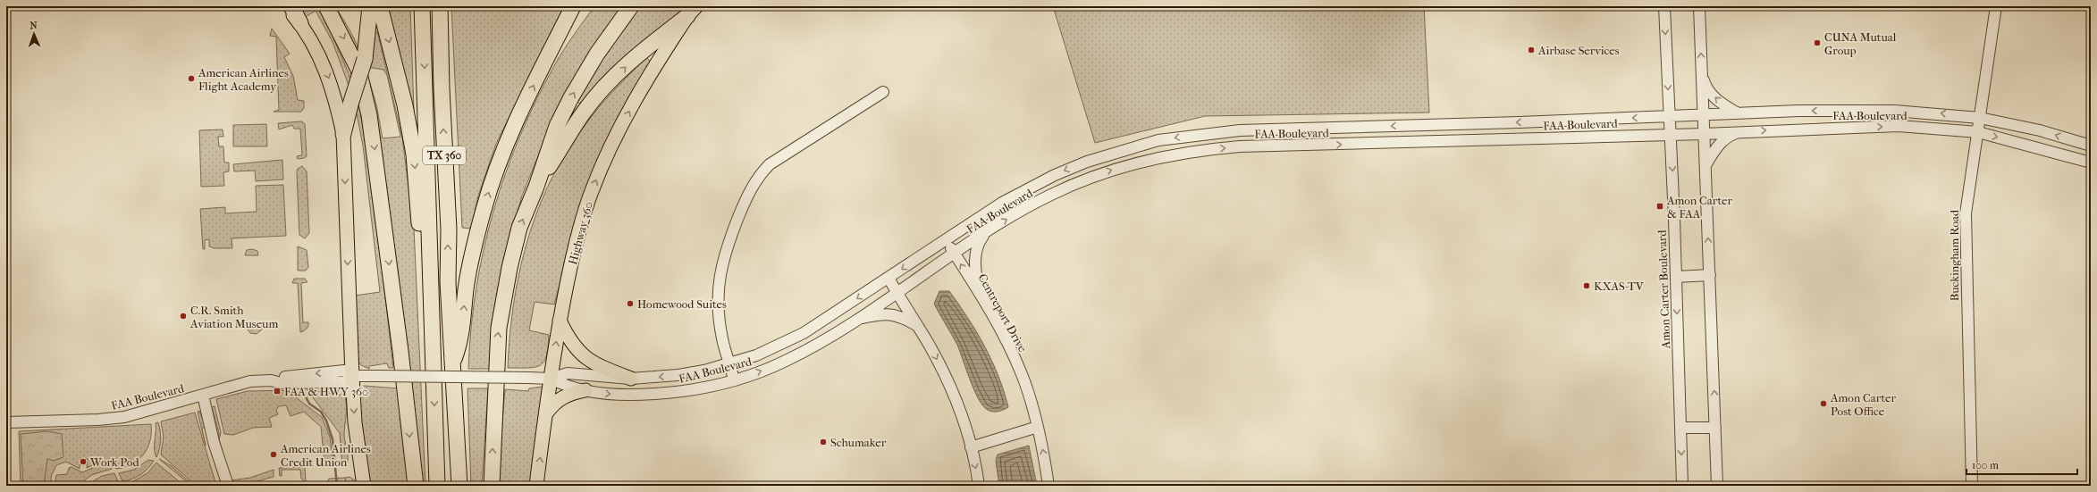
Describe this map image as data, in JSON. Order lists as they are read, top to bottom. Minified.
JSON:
{"streets":{"highway":["TX 360"],"main road":["Highway 360"],"street":["FAA Boulevard","Buckingham Road","Amon Carter Boulevard","Centreport Drive"]},"crossings":[["FAA Boulevard","Highway 360"],["FAA Boulevard","Buckingham Road"],["FAA Boulevard","Amon Carter Boulevard"],["FAA Boulevard","Centreport Drive"]],"one_way":["Highway 360"],"places":{"other":["CUNA Mutual Group","Airbase Services","American Airlines Flight Academy","KXAS-TV","Homewood Suites","C.R. Smith Aviation Museum","Amon Carter Post Office","Schumaker","American Airlines Credit Union","Work Pod"],"transit":["Amon Carter & FAA","FAA & HWY 360"]},"scale_bar":"100 m","north":"top"}
